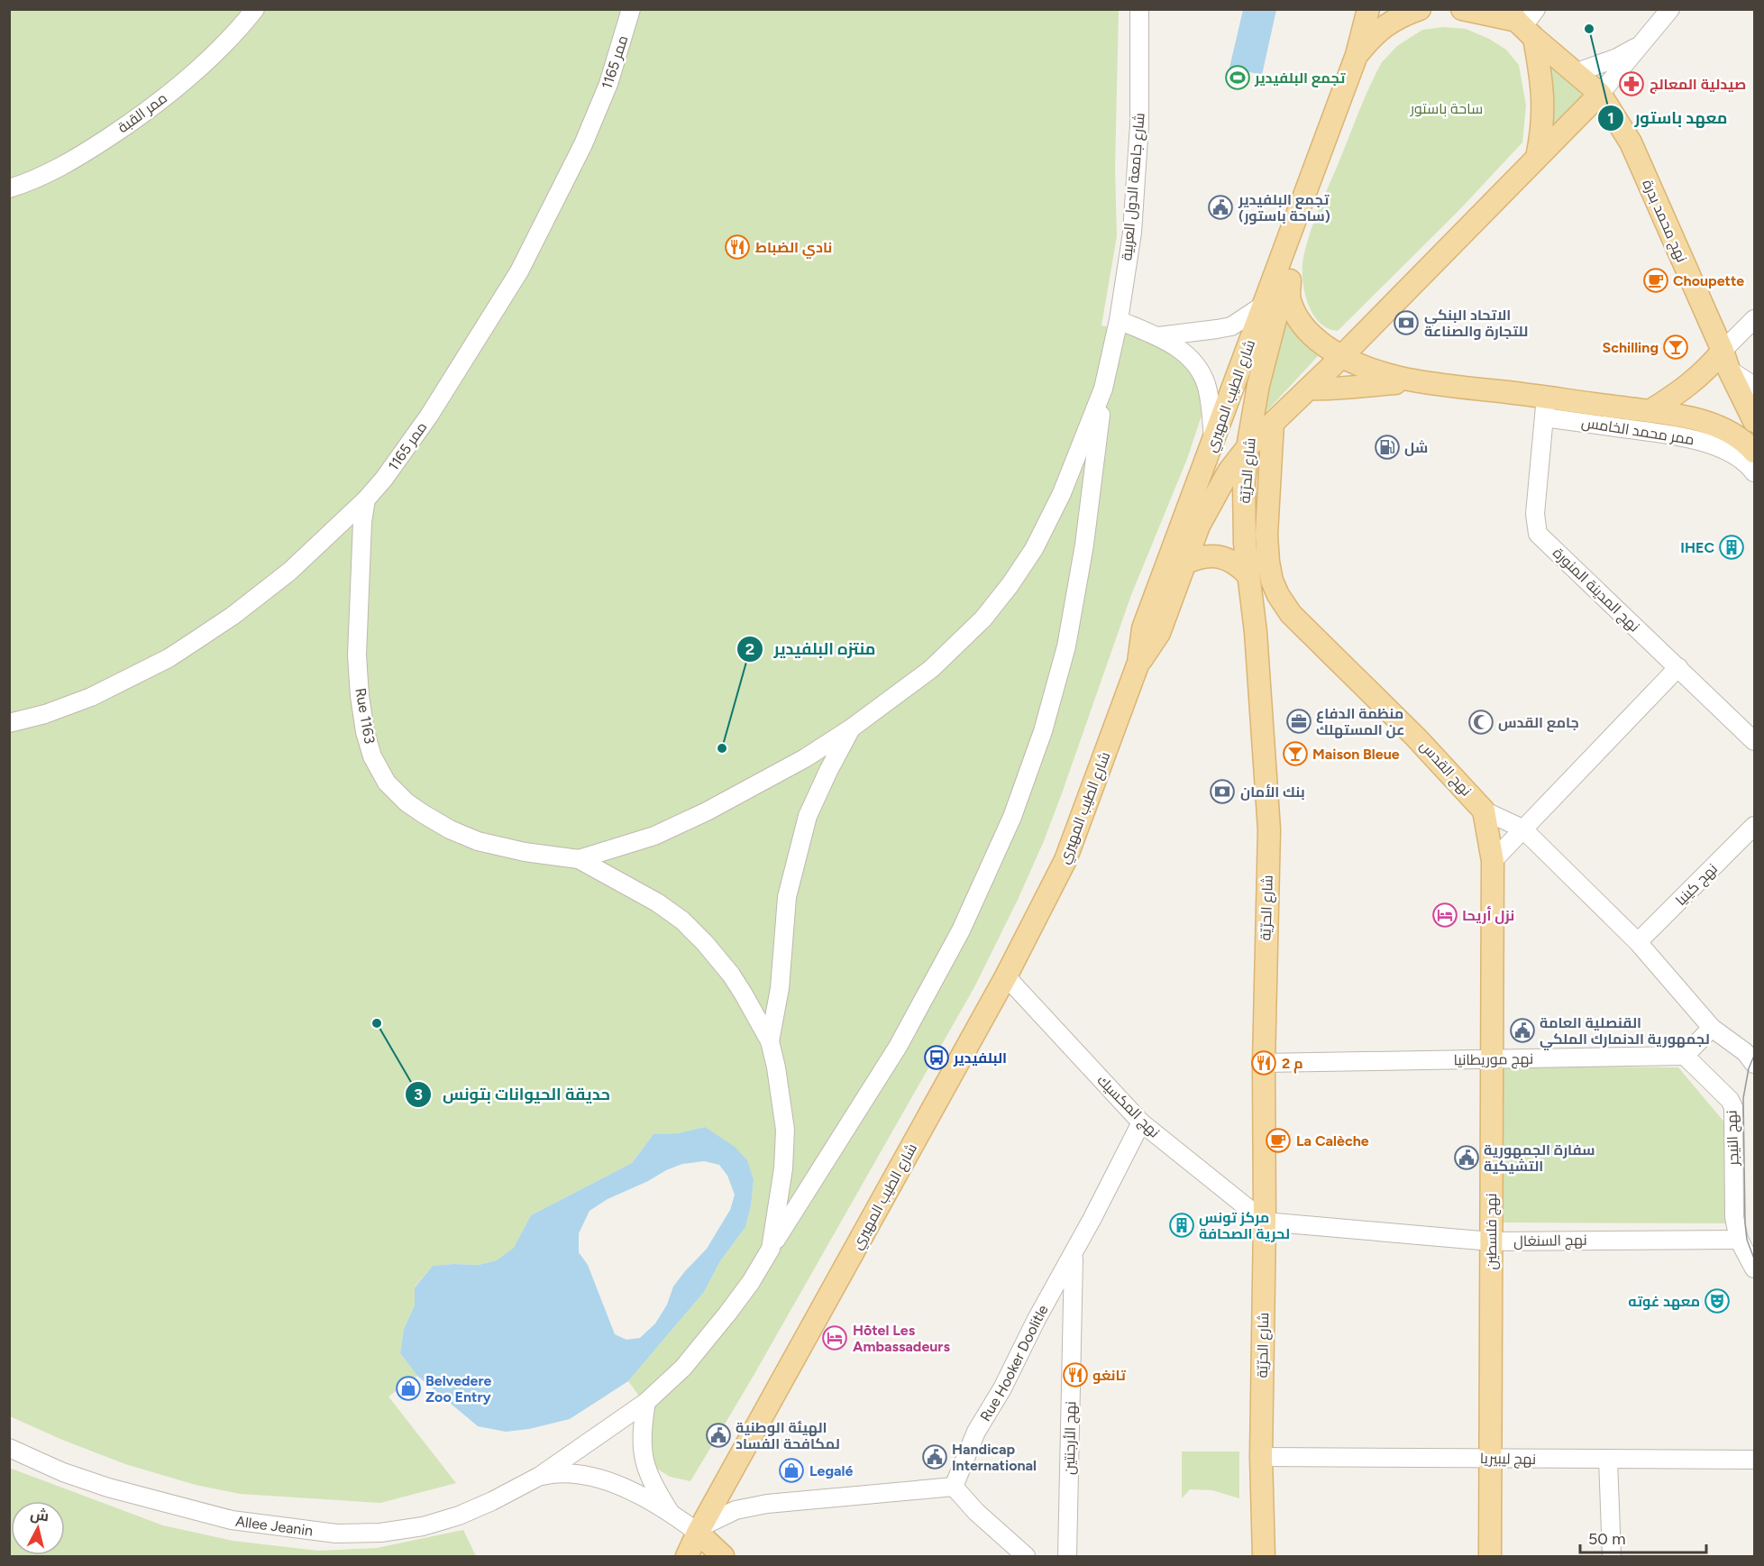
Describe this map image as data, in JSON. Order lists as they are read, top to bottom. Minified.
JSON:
{"streets":{"main road":["نهج محمد بدرة","شارع الطيب المهيري","شارع الحرّيّة","نهج القدس","نهج فلسطين"],"street":["ممر 1165","ممر القبة","شارع جامعة الدول العربية","ممر محمد الخامس","نهج المدينة المنورة","Rue 1163","نهج كينيا","نهج موريطانيا","نهج المكسيك","نهج النيجر","نهج السنغال","Rue Hooker Doolitle","نهج الأرجنتين","نهج ليبيريا","Allee Jeanin"]},"crossings":[["ممر 1165","Rue 1163"],["شارع جامعة الدول العربية","Allee Jeanin"],["شارع الطيب المهيري","نهج المكسيك"],["ممر محمد الخامس","نهج المدينة المنورة"],["شارع الحرّيّة","نهج موريطانيا"],["شارع الحرّيّة","نهج المكسيك"],["شارع الحرّيّة","نهج السنغال"],["شارع الحرّيّة","نهج ليبيريا"],["نهج القدس","نهج كينيا"],["نهج القدس","نهج فلسطين"],["نهج موريطانيا","نهج النيجر"],["نهج موريطانيا","نهج فلسطين"],["نهج المكسيك","نهج السنغال"],["نهج المكسيك","Rue Hooker Doolitle"],["نهج النيجر","نهج السنغال"],["نهج فلسطين","نهج السنغال"],["نهج فلسطين","نهج ليبيريا"],["Rue Hooker Doolitle","نهج الأرجنتين"]],"parks":["ساحة باستور"],"places":{"other":["معهد باستور","منتزه البلفيدير","حديقة الحيوانات بتونس"],"sports":["تجمع البلفيدير"],"pharmacy":["صيدلية المعالج"],"public building":["تجمع البلفيدير (ساحة باستور)","القنصلية العامة لجمهورية الدنمارك الملكي","سفارة الجمهورية التشيكية","الهيئة الوطنية لمكافحة الفساد","Handicap International"],"restaurant":["نادي الضباط","2 م","تانغو"],"cafe":["Choupette","La Calèche"],"bank":["الاتحاد البنكي للتجارة والصناعة","بنك الأمان"],"bar":["Schilling","Maison Bleue"],"fuel station":["شل"],"building":["IHEC","مركز تونس لحرية الصحافة"],"office":["منظمة الدفاع عن المستهلك"],"mosque":["جامع القدس"],"hotel":["نزل أريحا","Hôtel Les Ambassadeurs"],"bus stop":["البلفيدير"],"theatre":["معهد غوته"],"shop":["Belvedere Zoo Entry","Legalé"]},"scale_bar":"50 m","north":"top"}
